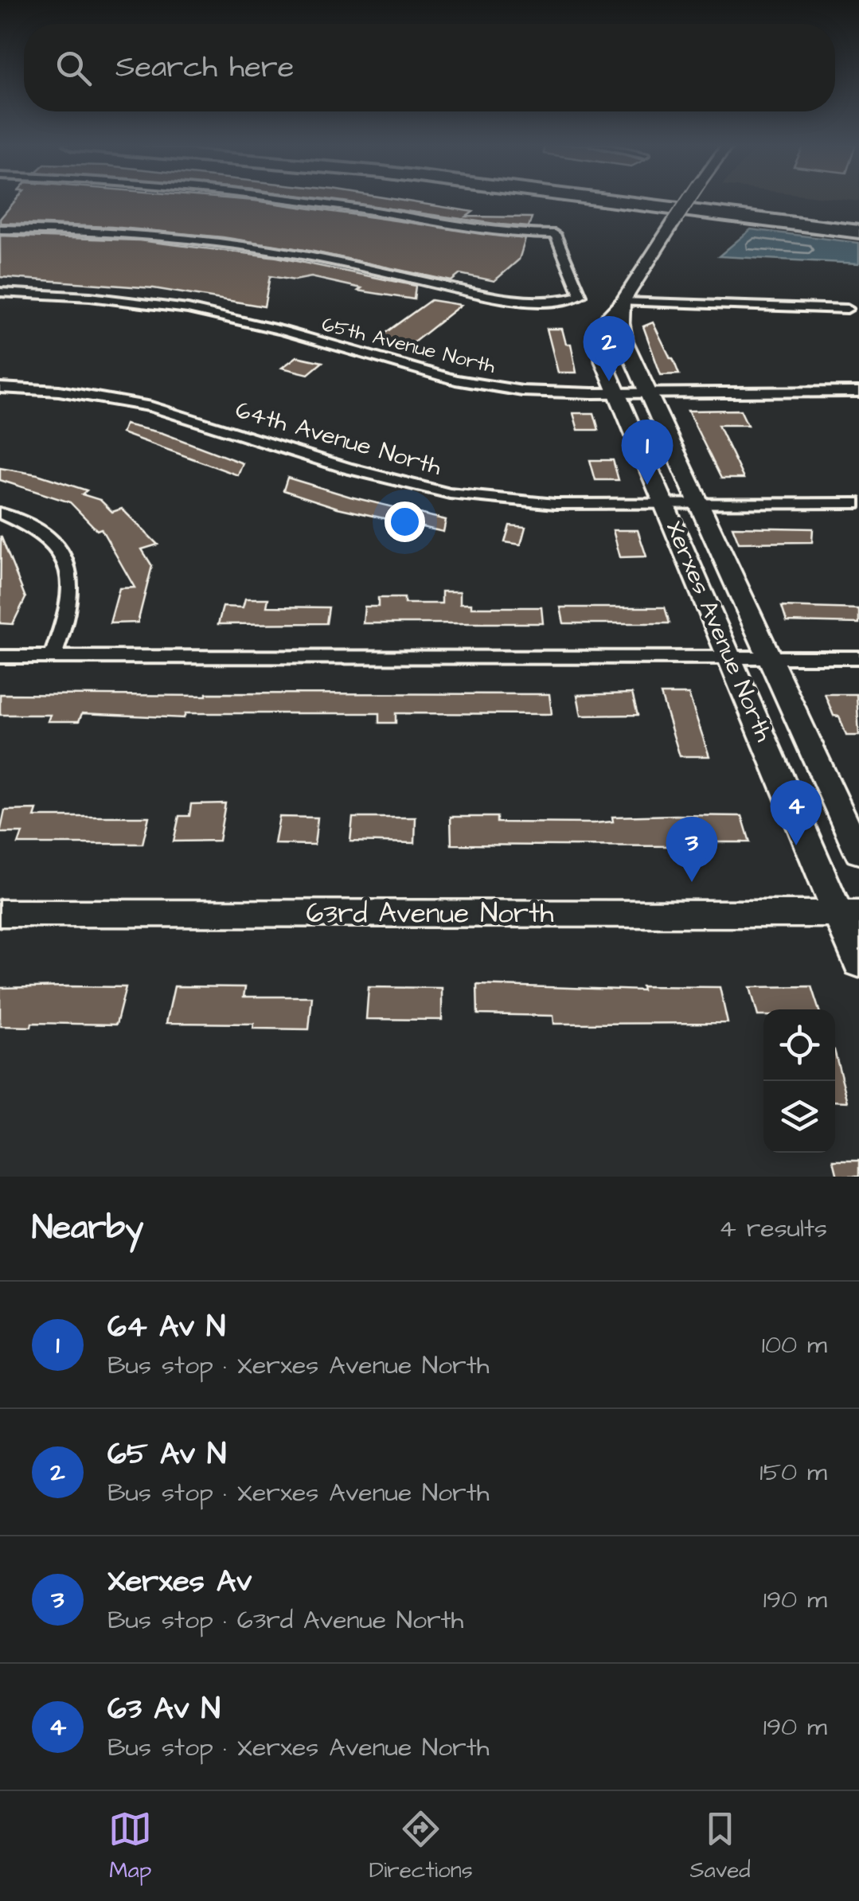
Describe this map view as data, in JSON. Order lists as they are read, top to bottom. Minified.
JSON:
{"streets":{"street":["65th Avenue North","64th Avenue North","Xerxes Avenue North","63rd Avenue North"]},"crossings":[["65th Avenue North","Xerxes Avenue North"],["64th Avenue North","Xerxes Avenue North"],["Xerxes Avenue North","63rd Avenue North"]],"page":{"search":"Search here","pins":["2","1","4","3"],"heading":["Nearby","4 results"],"list":[{"mark":"1","name":"64 Av N","note":"Bus stop · Xerxes Avenue North","value":"100 m"},{"mark":"2","name":"65 Av N","note":"Bus stop · Xerxes Avenue North","value":"150 m"},{"mark":"3","name":"Xerxes Av","note":"Bus stop · 63rd Avenue North","value":"190 m"},{"mark":"4","name":"63 Av N","note":"Bus stop · Xerxes Avenue North","value":"190 m"}],"nav":["Map","Directions","Saved"]}}
